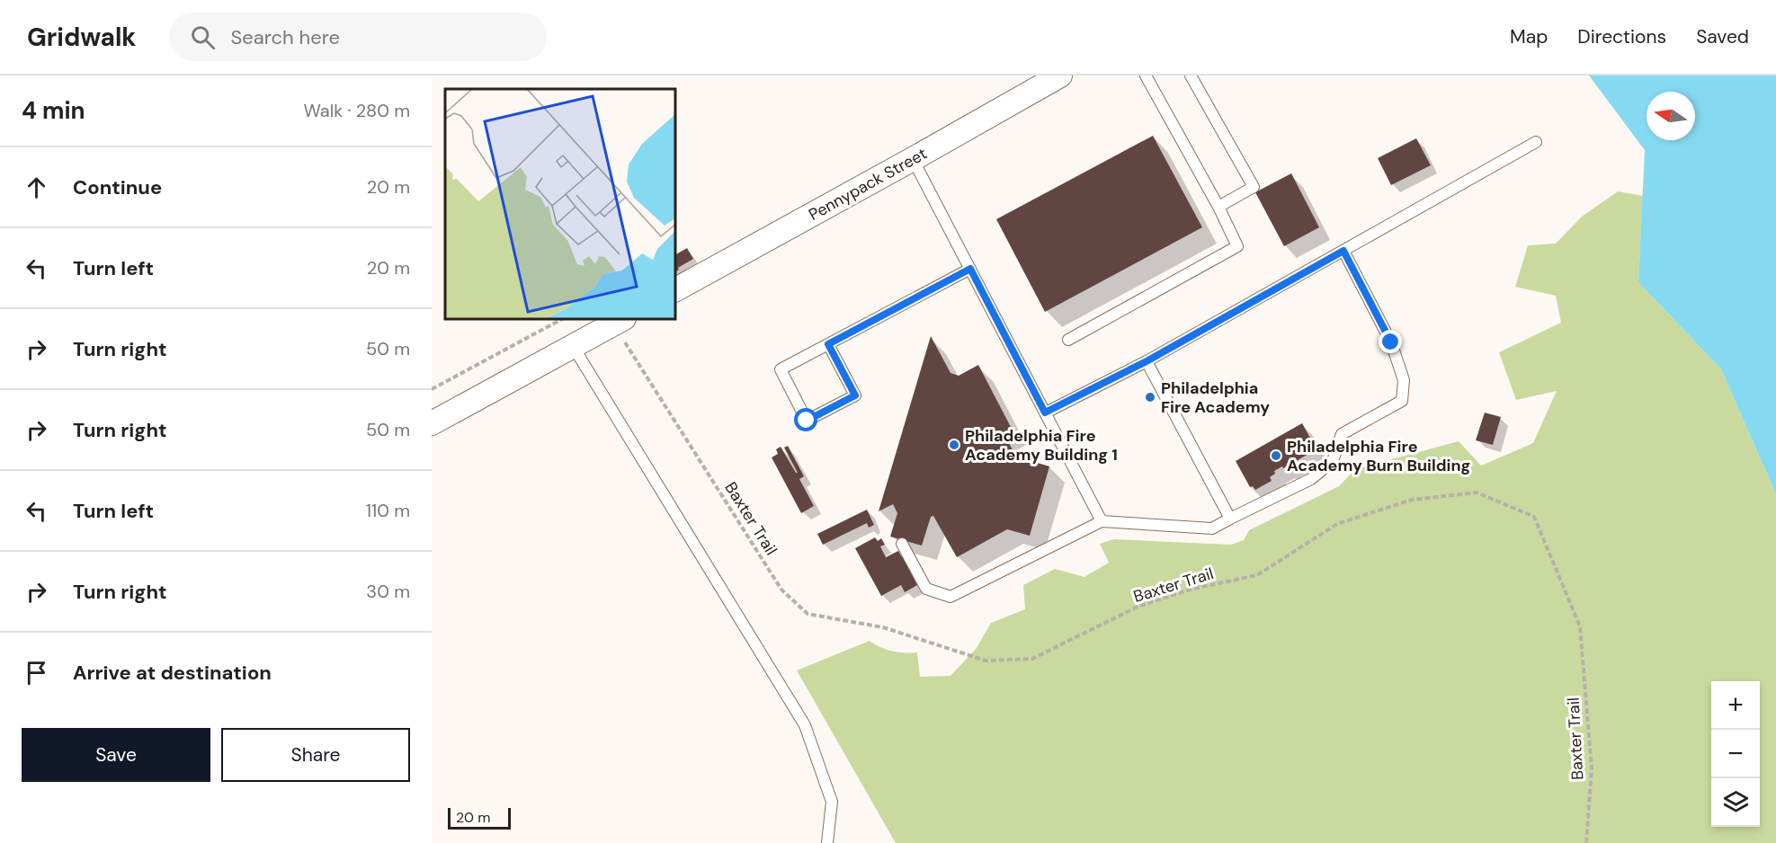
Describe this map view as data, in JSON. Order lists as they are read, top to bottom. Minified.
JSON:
{"streets":{"street":["Pennypack Street"],"path":["Baxter Trail"]},"places":["Philadelphia Fire Academy","Philadelphia Fire Academy Building 1","Philadelphia Fire Academy Burn Building"],"scale_bar":"20 m","north":"left","page":{"header":"Gridwalk","search":"Search here","nav":["Map","Directions","Saved"],"heading":["4 min","Walk · 280 m"],"list":[["Continue","20 m"],["Turn left","20 m"],["Turn right","50 m"],["Turn right","50 m"],["Turn left","110 m"],["Turn right","30 m"],"Arrive at destination"],"map_buttons":["+","−"],"buttons":["Save","Share"],"scale":"20 m"}}
